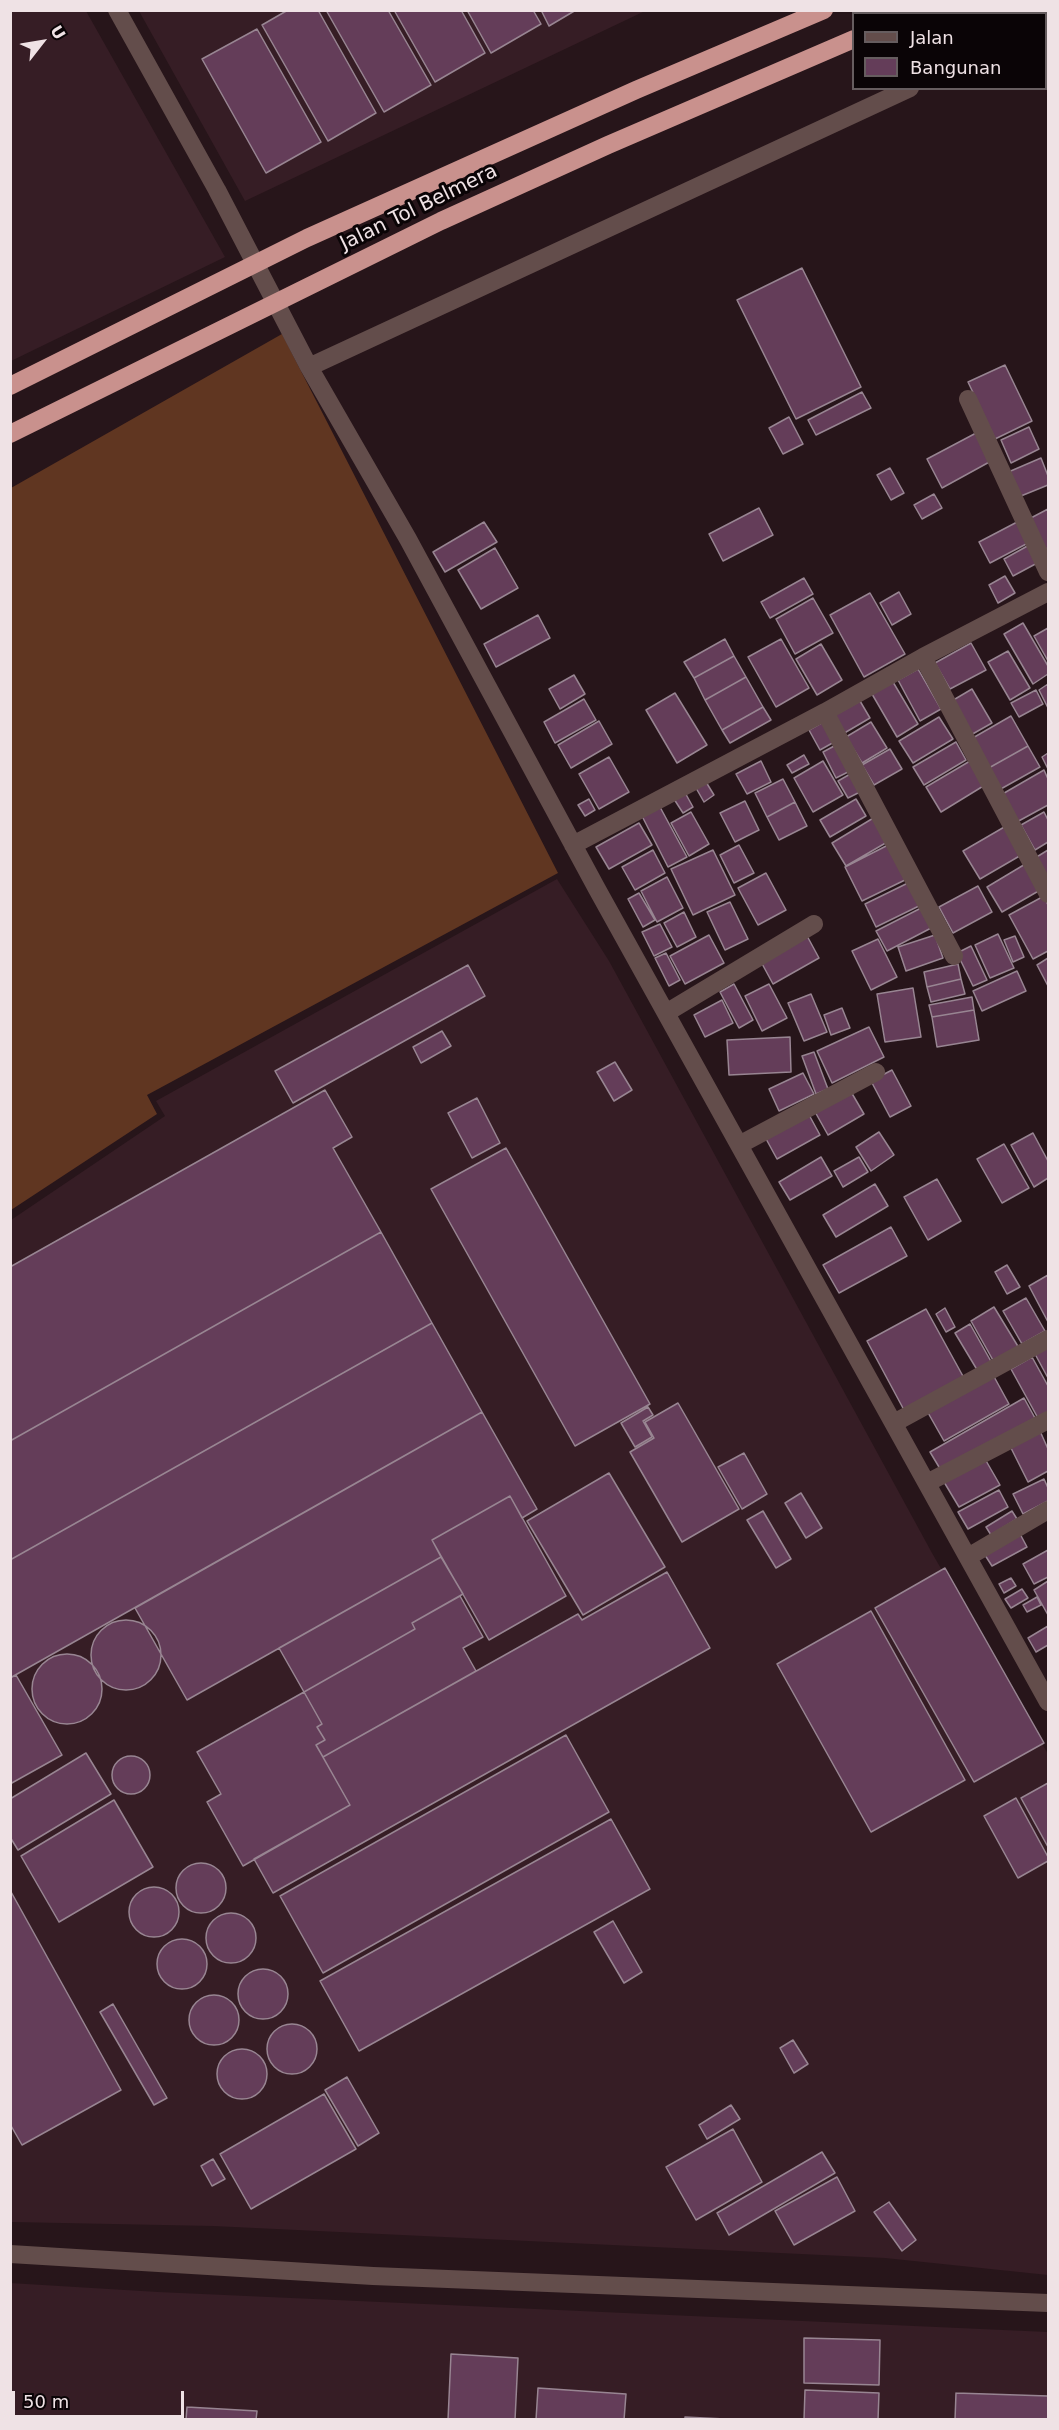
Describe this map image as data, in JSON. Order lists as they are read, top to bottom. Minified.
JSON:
{"streets":{"highway":["Jalan Tol Belmera"]},"legend":["Jalan","Bangunan"],"scale_bar":"50 m","north":"top right"}
